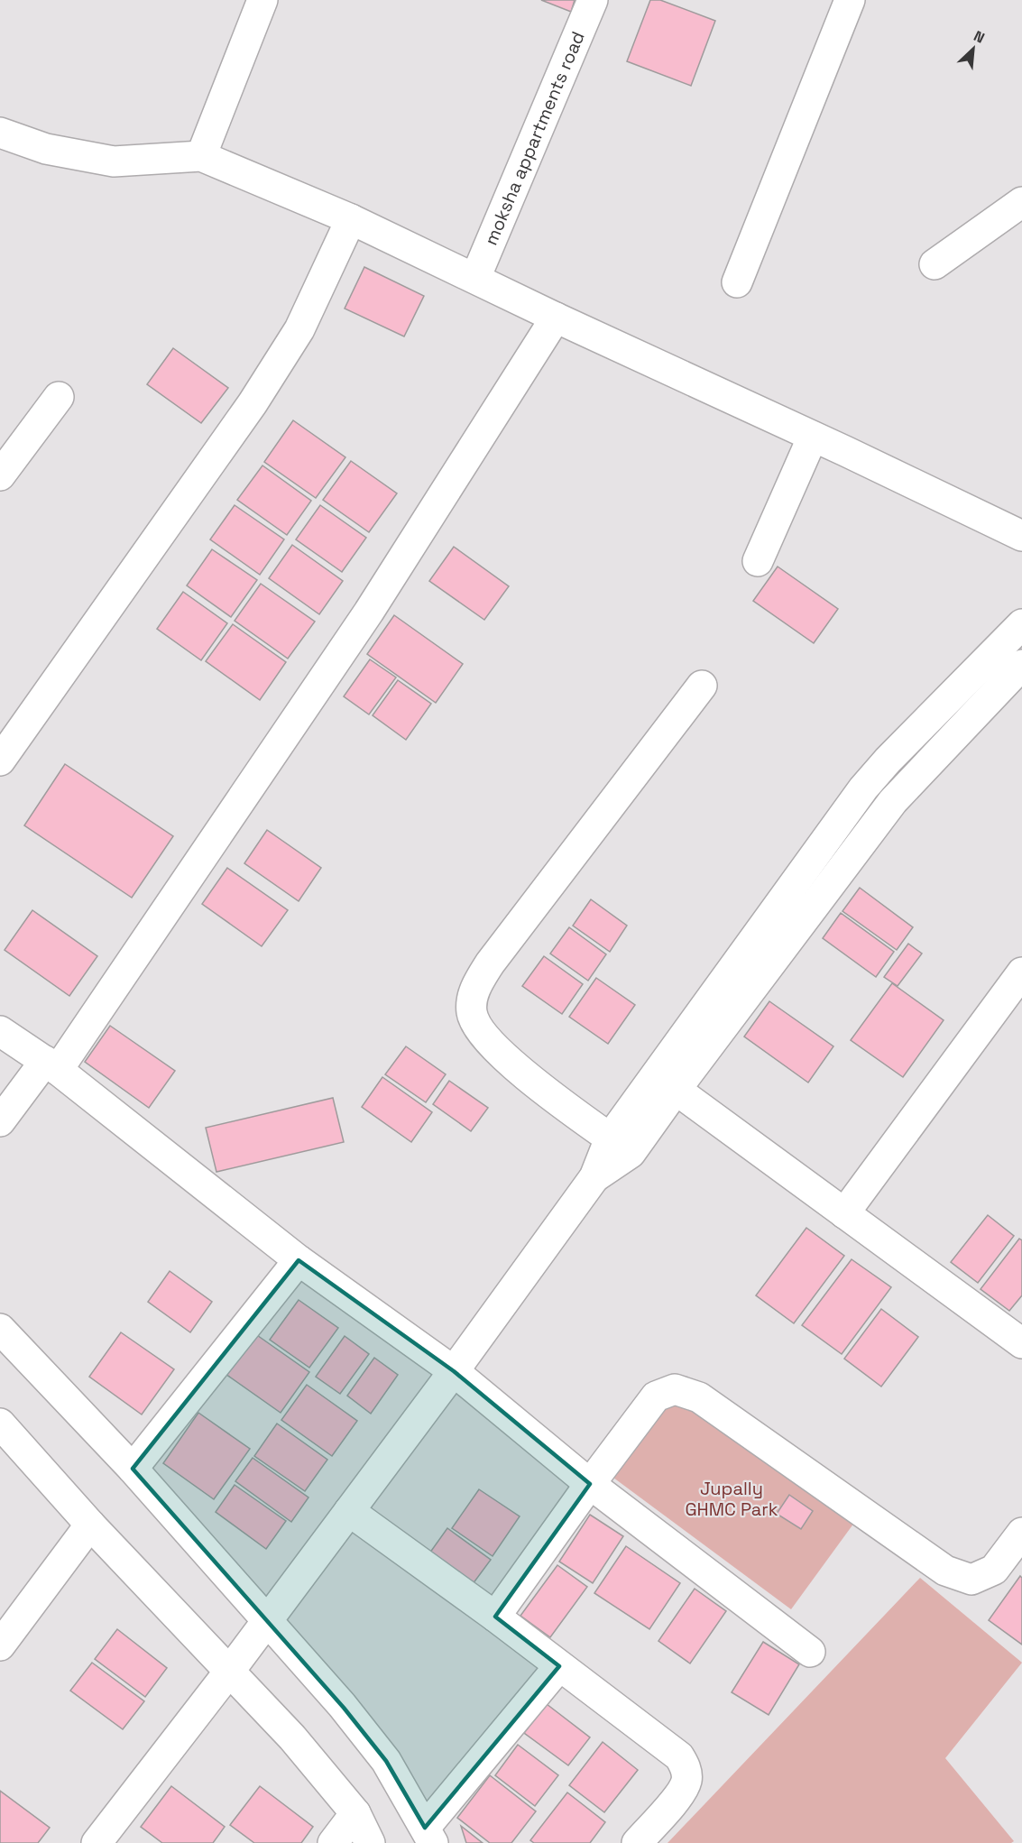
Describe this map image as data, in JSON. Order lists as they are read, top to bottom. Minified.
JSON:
{"streets":{"street":["moksha appartments road"]},"parks":["Jupally GHMC Park"],"north":"top right"}
